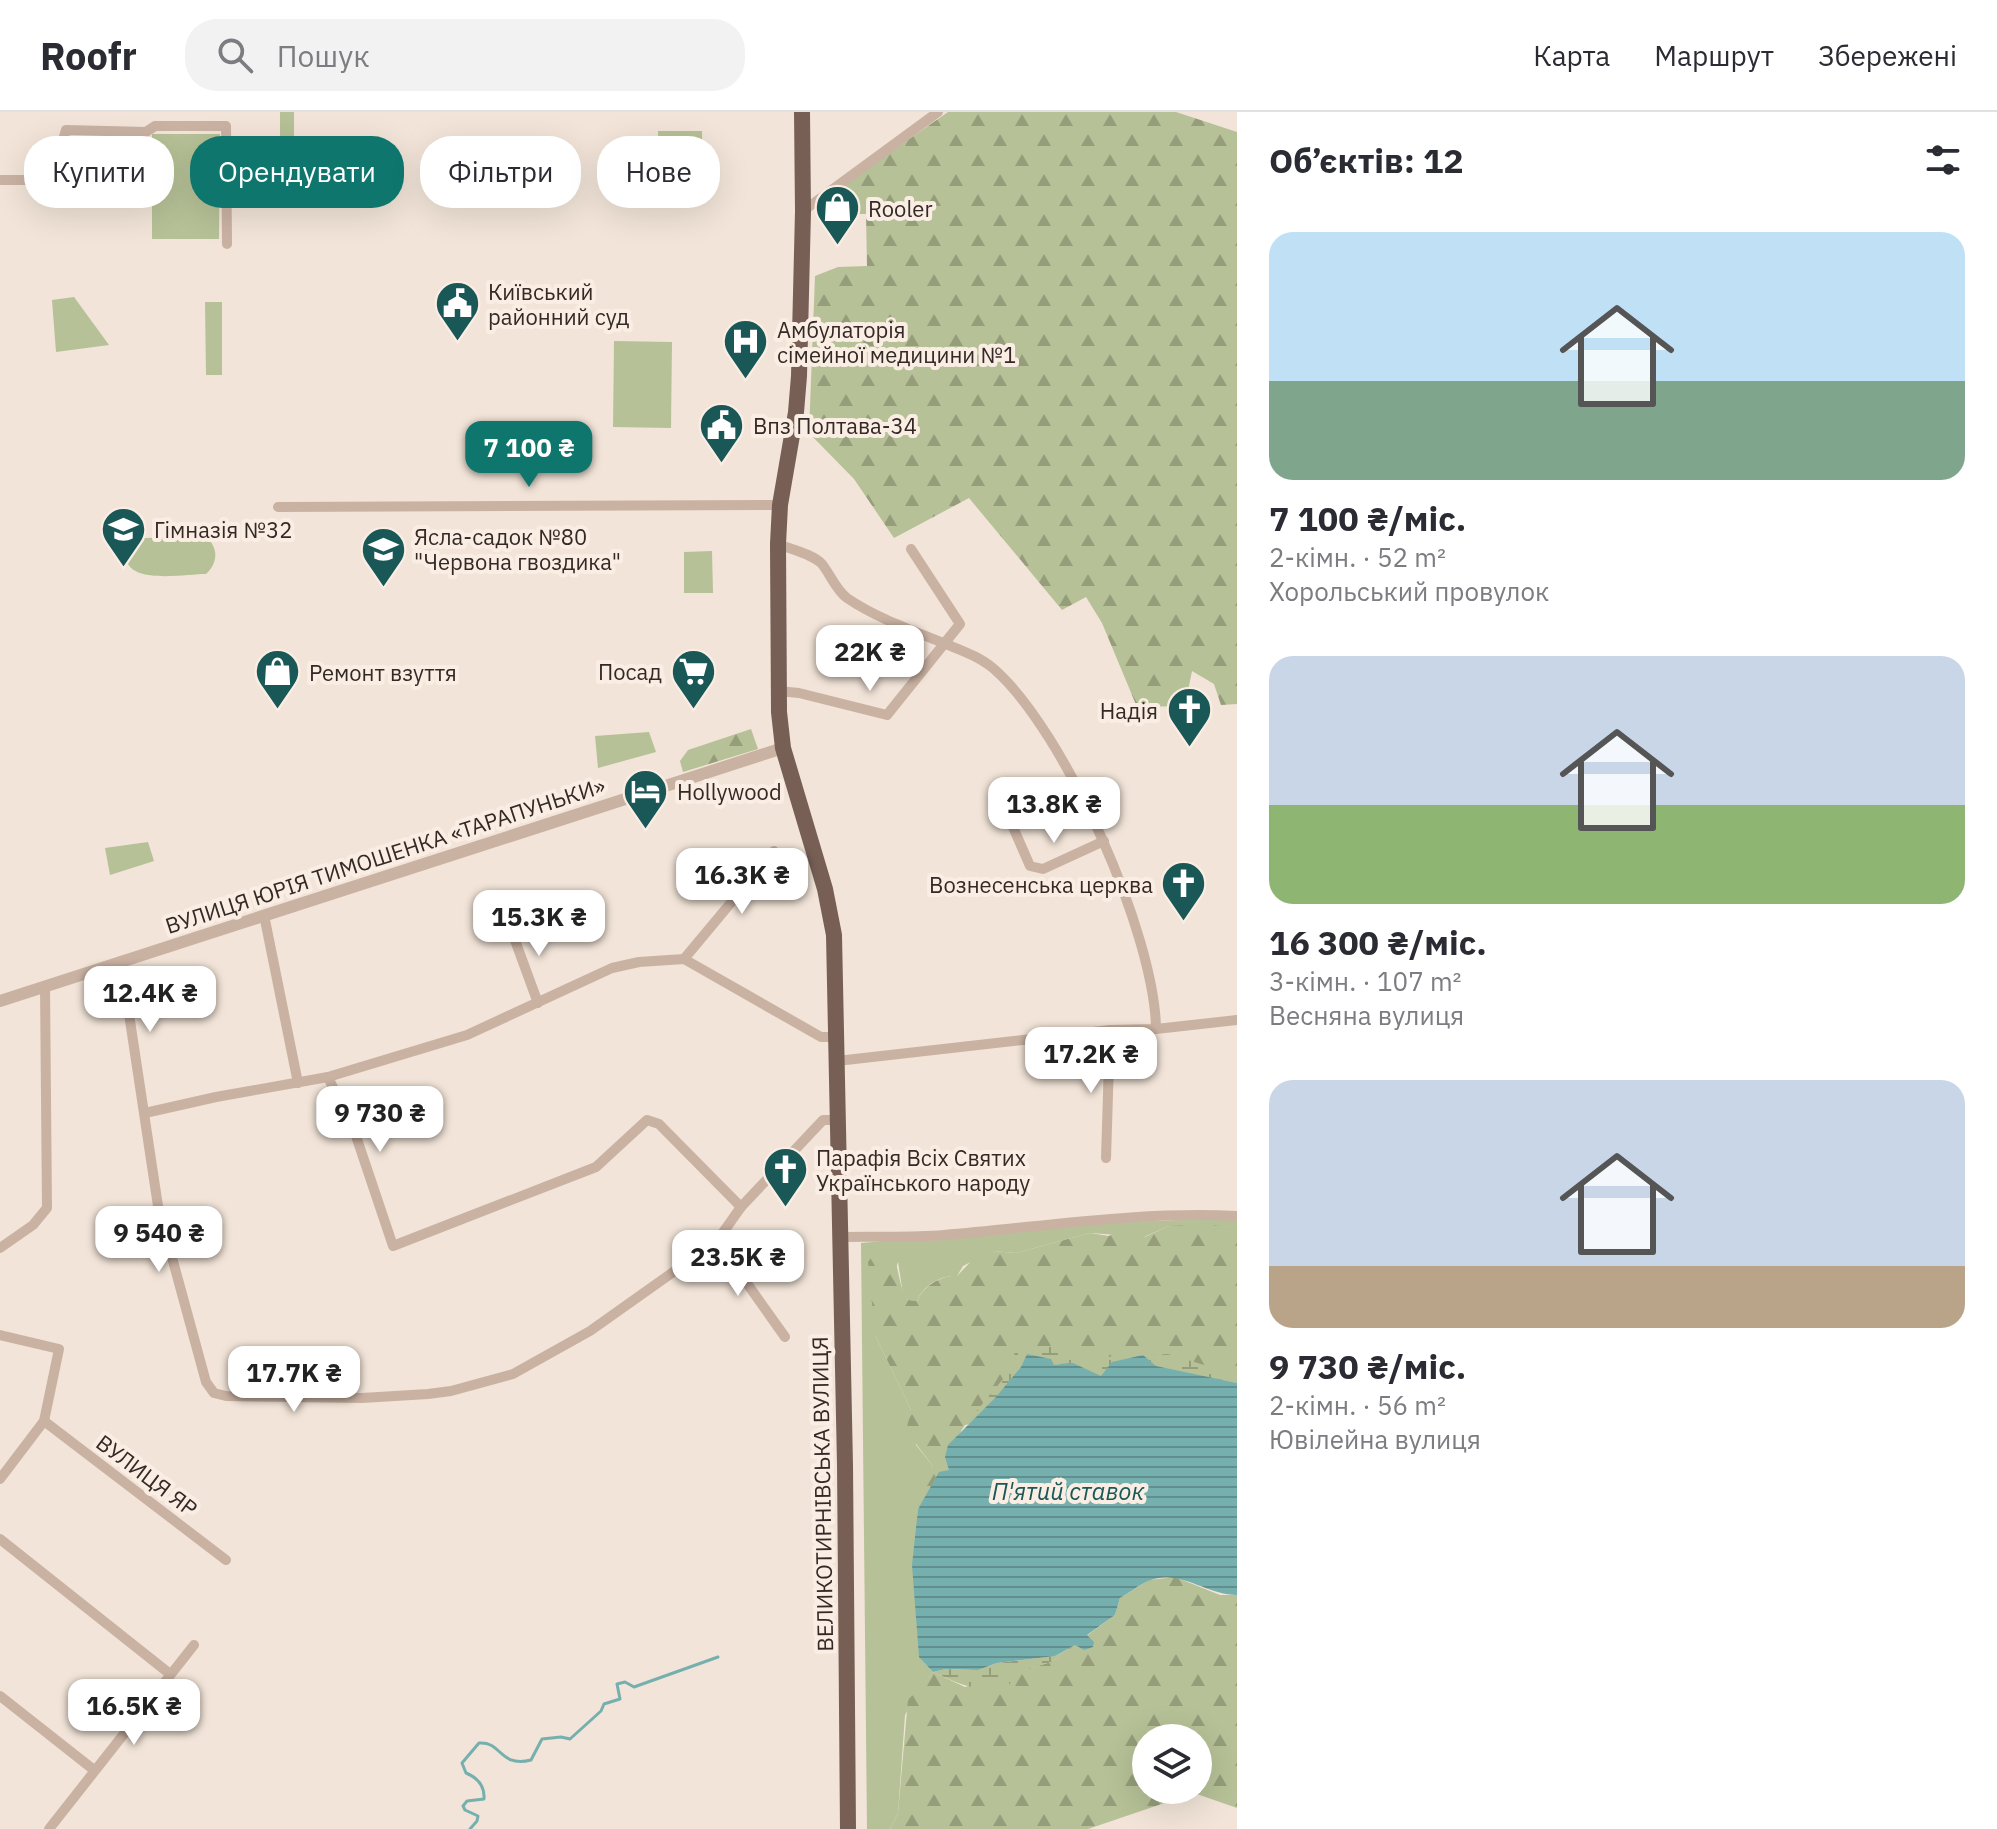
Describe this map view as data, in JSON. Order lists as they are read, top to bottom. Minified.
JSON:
{"streets":{"main road":["ВЕЛИКОТИРНІВСЬКА ВУЛИЦЯ"],"street":["ВУЛИЦЯ ЮРІЯ ТИМОШЕНКА «ТАРАПУНЬКИ»","ВУЛИЦЯ ЯР"]},"crossings":[["ВУЛИЦЯ ЮРІЯ ТИМОШЕНКА «ТАРАПУНЬКИ»","ВЕЛИКОТИРНІВСЬКА ВУЛИЦЯ"]],"water":["П'ятий ставок"],"places":{"shop":["Rooler","Ремонт взуття"],"public building":["Київський районний суд","Впз Полтава-34"],"hospital":["Амбулаторія сімейної медицини №1"],"school or university":["Гімназія №32","Ясла-садок №80 \"Червона гвоздика\""],"supermarket":["Посад"],"church":["Надія","Вознесенська церква","Парафія Всіх Святих Українського народу"],"hotel":["Hollywood"]},"page":{"header":"Roofr","search":"Пошук","nav":["Карта","Маршрут","Збережені"],"heading":"Об’єктів: 12","chip":["Купити","Орендувати","Фільтри","Нове"],"list":[{"name":"7 100 ₴/міс.","note":"2-кімн. · 52 m² · Хорольський провулок"},{"name":"16 300 ₴/міс.","note":"3-кімн. · 107 m² · Весняна вулиця"},{"name":"9 730 ₴/міс.","note":"2-кімн. · 56 m² · Ювілейна вулиця"}],"price":["7 100 ₴","22K ₴","13.8K ₴","16.3K ₴","15.3K ₴","12.4K ₴","17.2K ₴","9 730 ₴","9 540 ₴","23.5K ₴","17.7K ₴","16.5K ₴"]}}
